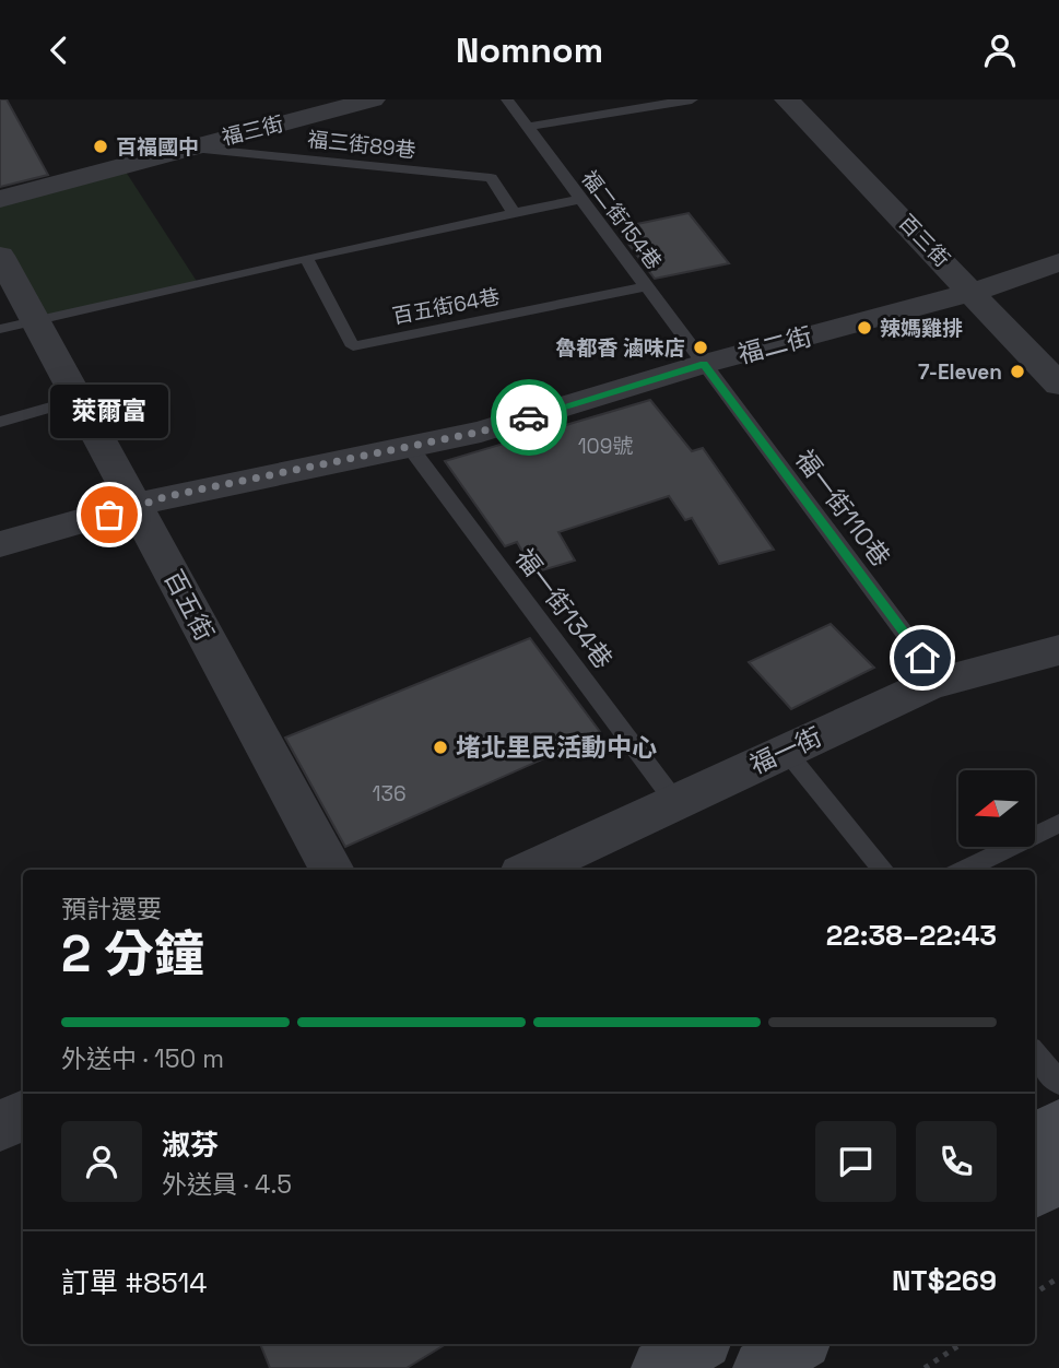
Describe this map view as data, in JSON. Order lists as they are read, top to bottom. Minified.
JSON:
{"streets":{"street":["福三街","百三街","福二街","百五街","福一街"],"lane":["福三街89巷","福二街154巷","百五街64巷","福一街110巷","福一街134巷"]},"crossings":[["福三街","福三街89巷"],["福二街154巷","百五街64巷"],["福二街154巷","福二街"],["福二街154巷","福一街110巷"],["百三街","福二街"],["福二街","福一街110巷"],["福二街","百五街"],["福二街","福一街134巷"],["福一街110巷","福一街"],["福一街134巷","福一街"]],"places":["百福國中","辣媽雞排","魯都香 滷味店","7-Eleven","萊爾富","堵北里民活動中心"],"house_numbers":["109號","136"],"north":"left","page":{"header":"Nomnom","bubble":"萊爾富","heading":["2 分鐘","預計還要","22:38–22:43"],"panel":["淑芬","外送員 · 4.5","訂單 #8514","NT$269"],"bar":"外送中 · 150 m"}}
